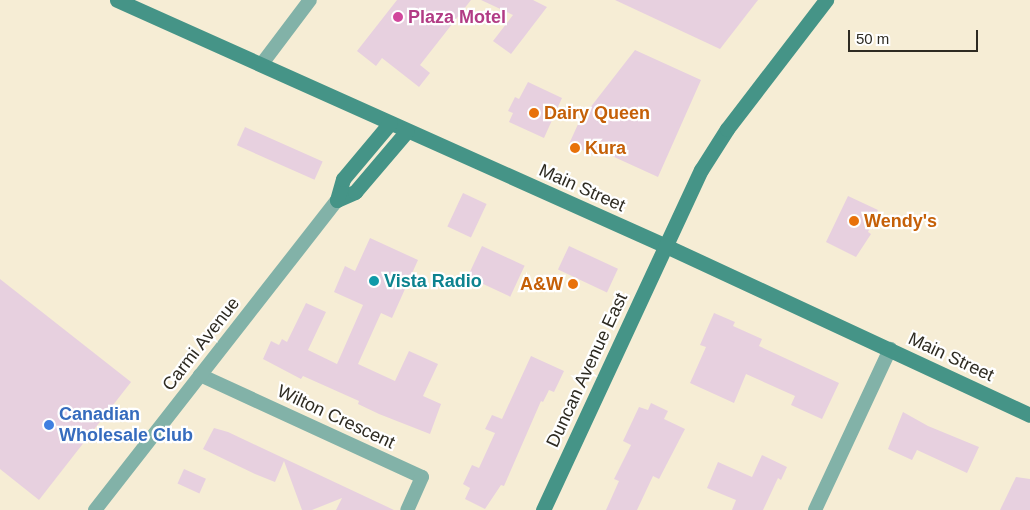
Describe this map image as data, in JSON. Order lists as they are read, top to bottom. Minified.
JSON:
{"streets":{"main road":["Main Street","Duncan Avenue East"],"street":["Carmi Avenue","Wilton Crescent"]},"crossings":[["Main Street","Duncan Avenue East"],["Carmi Avenue","Wilton Crescent"]],"places":["Plaza Motel","Dairy Queen","Kura","Wendy's","Vista Radio","A&W","Canadian Wholesale Club"],"scale_bar":"50 m"}
